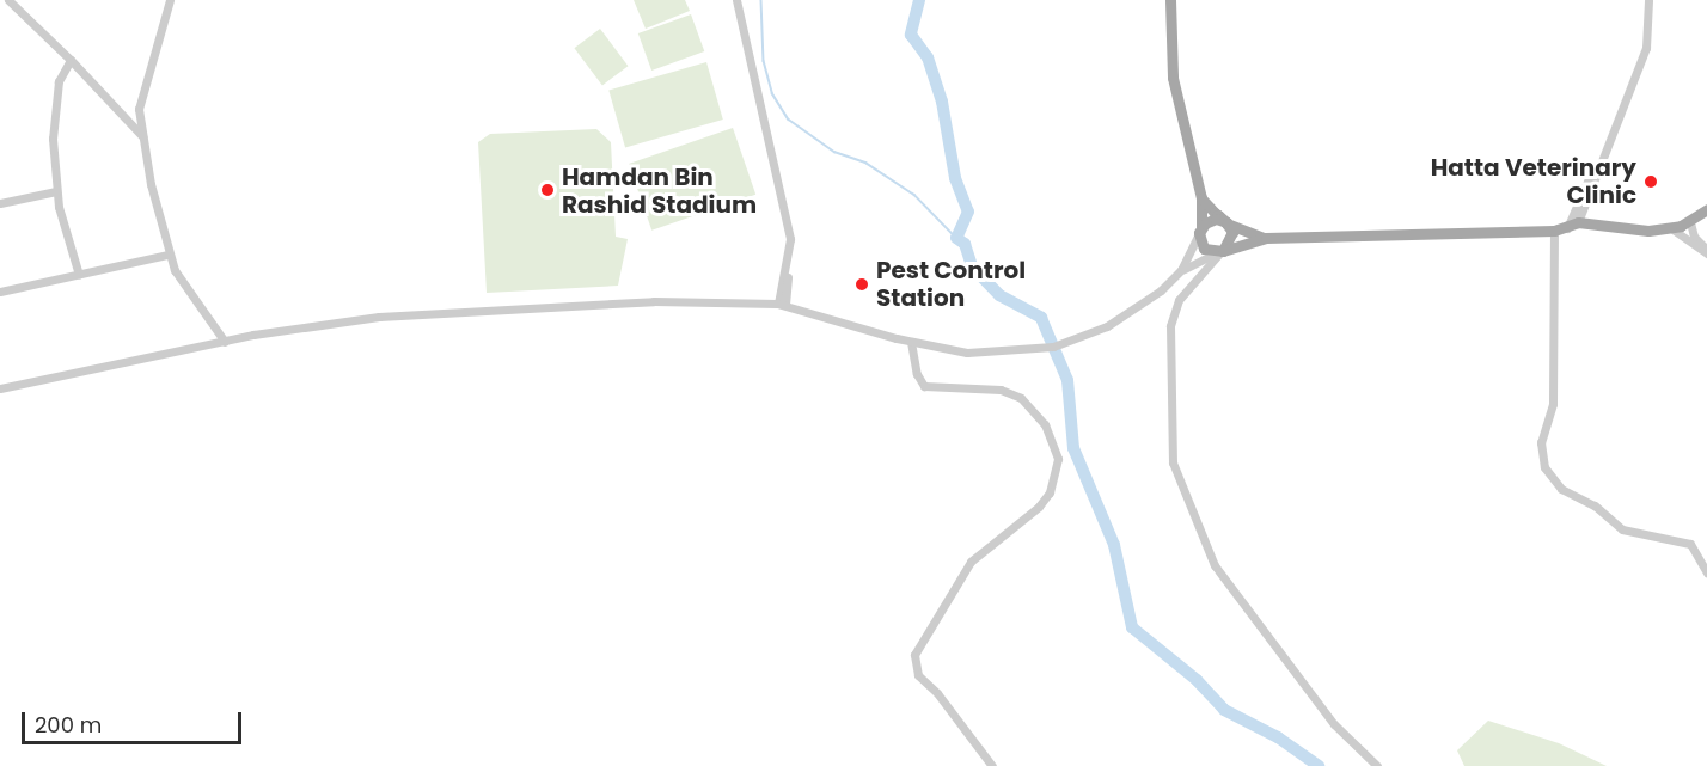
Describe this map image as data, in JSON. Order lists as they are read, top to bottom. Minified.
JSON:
{"places":["Hatta Veterinary Clinic","Hamdan Bin Rashid Stadium","Pest Control Station"],"scale_bar":"200 m"}
